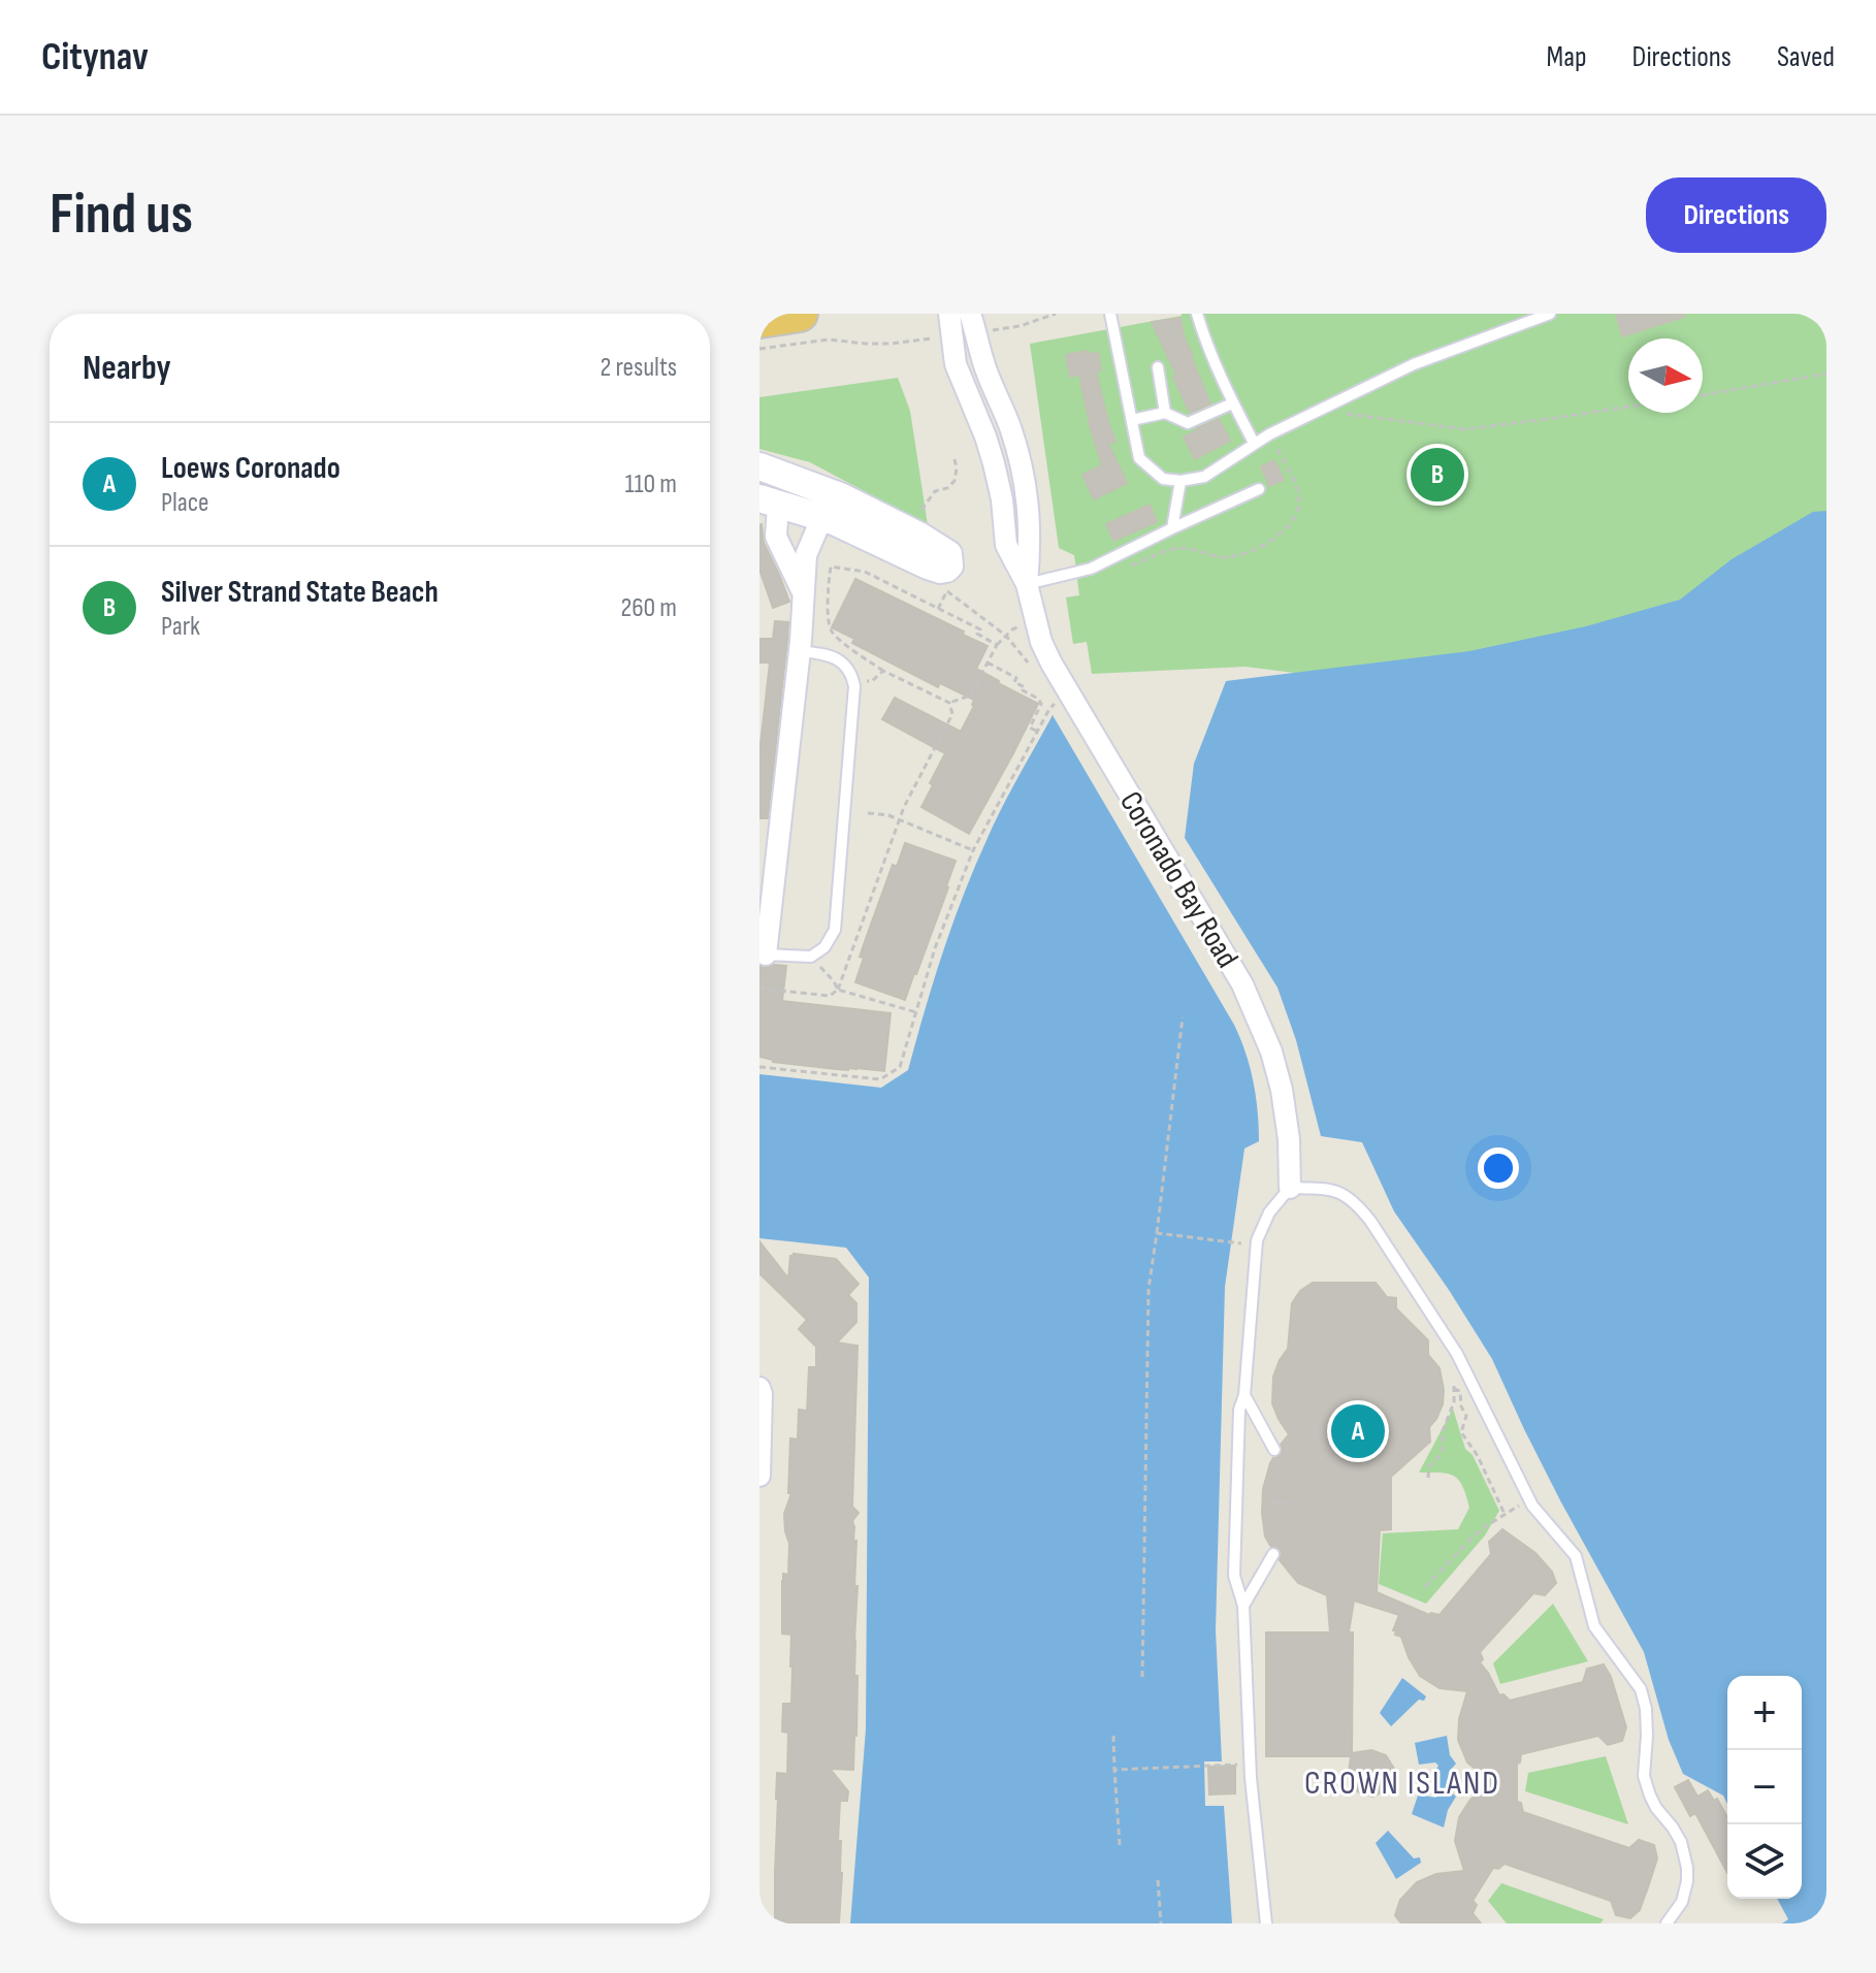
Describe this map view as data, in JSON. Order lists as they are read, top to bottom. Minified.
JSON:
{"streets":{"street":["Coronado Bay Road"]},"districts":["CROWN ISLAND"],"north":"right","page":{"header":"Citynav","nav":["Map","Directions","Saved"],"buttons":"Directions","title":"Find us","heading":["Nearby","2 results"],"list":[{"mark":"A","name":"Loews Coronado","note":"Place","value":"110 m"},{"mark":"B","name":"Silver Strand State Beach","note":"Park","value":"260 m"}],"pins":["B","A"],"map_buttons":["+","−"]}}
